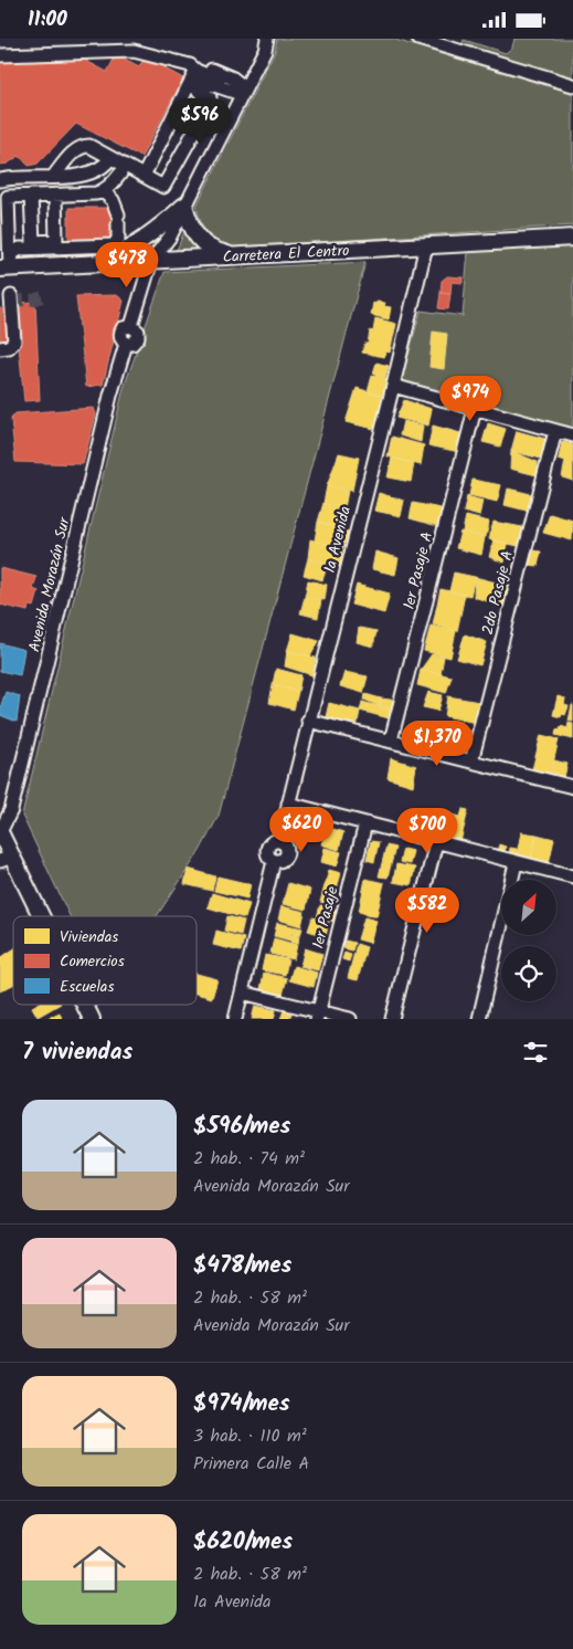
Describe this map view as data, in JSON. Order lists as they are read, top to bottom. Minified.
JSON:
{"streets":{"main road":["Carretera El Centro"],"street":["1a Avenida","1er Pasaje A","Avenida Morazán Sur","2do Pasaje A","1er Pasaje"]},"crossings":[["Carretera El Centro","1a Avenida"],["Carretera El Centro","Avenida Morazán Sur"]],"legend":["Viviendas","Comercios","Escuelas"],"north":"top right","page":{"status":"11:00","price":["$596","$478","$974","$1,370","$620","$700","$582"],"heading":"7 viviendas","list":[{"name":"$596/mes","note":"2 hab. · 74 m² · Avenida Morazán Sur"},{"name":"$478/mes","note":"2 hab. · 58 m² · Avenida Morazán Sur"},{"name":"$974/mes","note":"3 hab. · 110 m² · Primera Calle A"},{"name":"$620/mes","note":"2 hab. · 58 m² · 1a Avenida"}]}}
